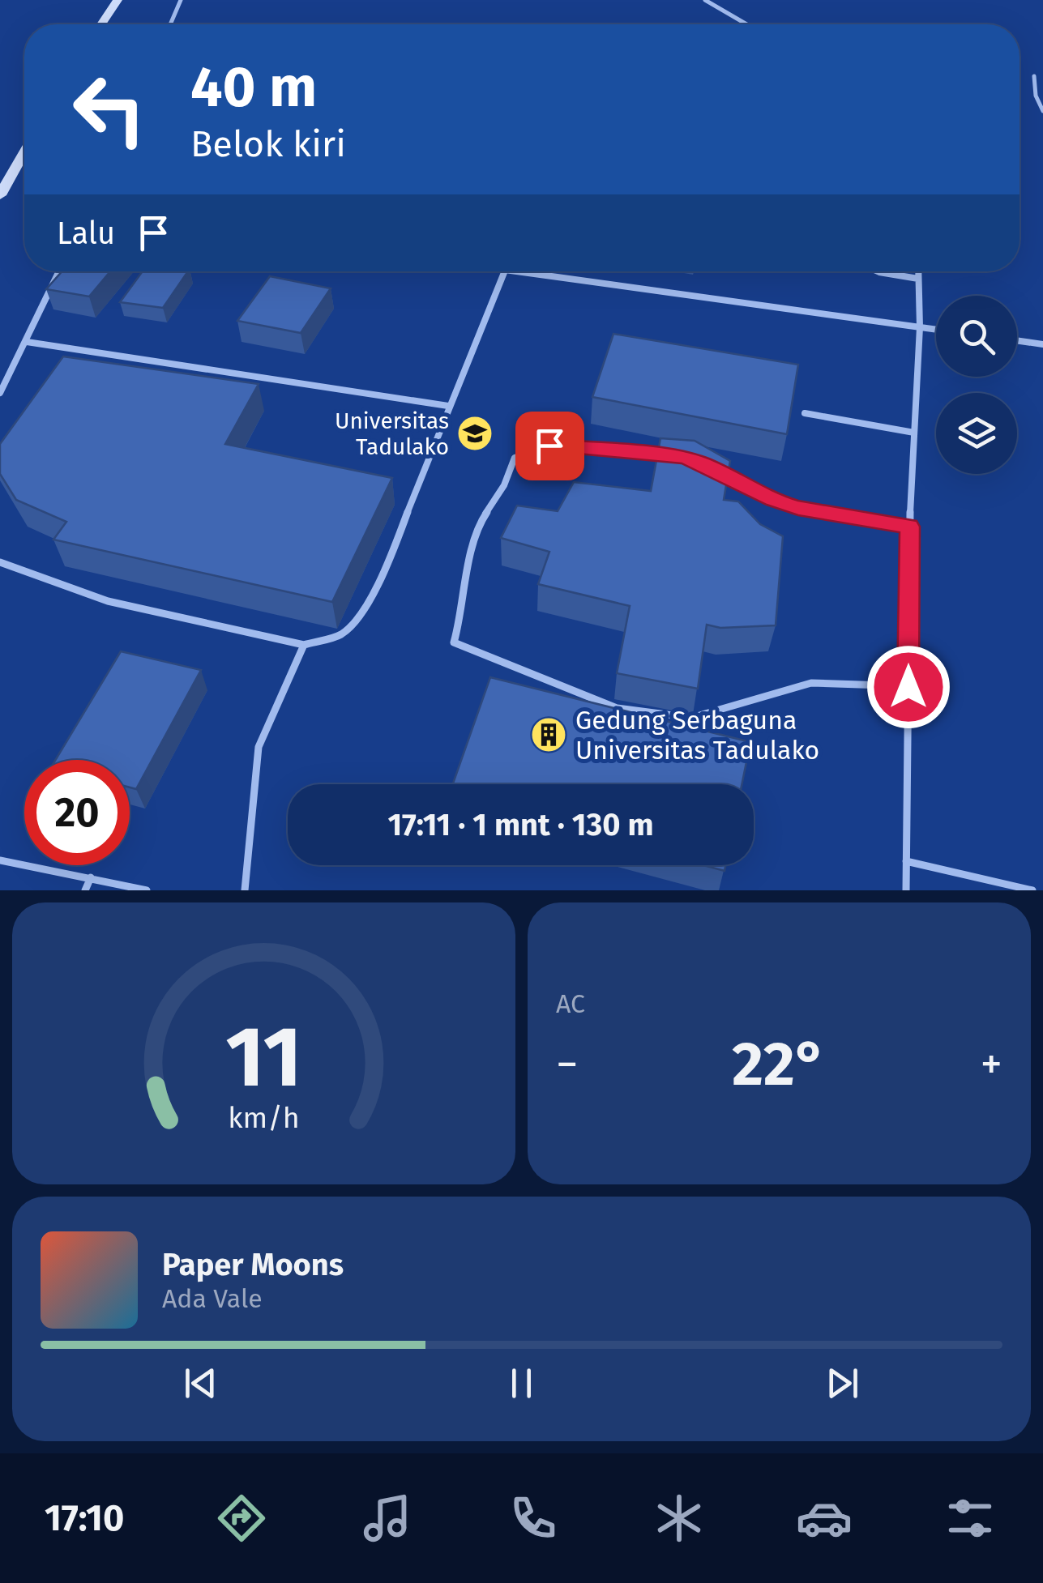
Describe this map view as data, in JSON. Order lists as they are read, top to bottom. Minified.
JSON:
{"places":{"school or university":["Universitas Tadulako"],"building":["Gedung Serbaguna Universitas Tadulako"]},"page":{"turn":["40 m","Belok kiri"],"then":"Lalu","limit":"20","trip":"17:11 · 1 mnt · 130 m","tile":"AC","heat":["−","22°","+"],"song":["Paper Moons","Ada Vale"],"tabs":"17:10","gauge":["11","km/h"]}}
